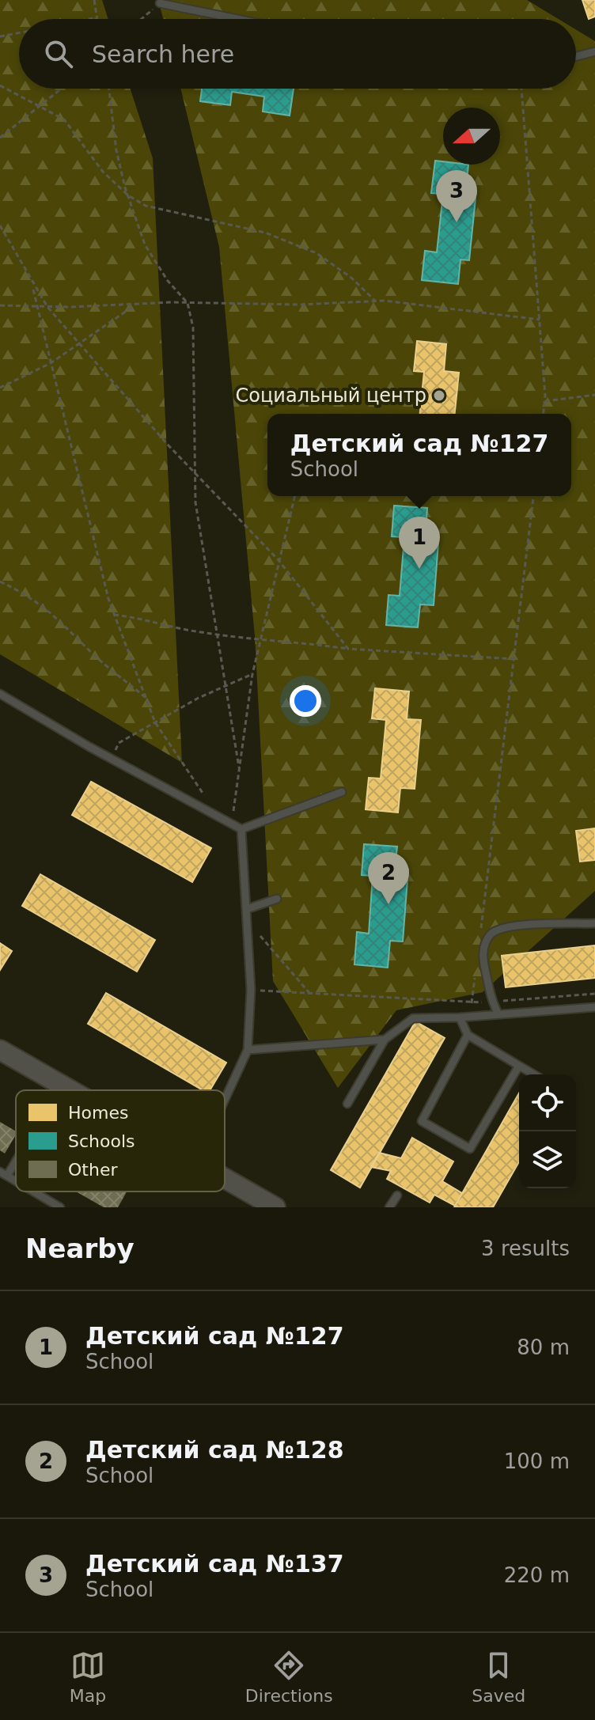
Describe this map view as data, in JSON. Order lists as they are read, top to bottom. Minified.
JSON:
{"places":["Социальный центр"],"legend":["Homes","Schools","Other"],"north":"left","page":{"search":"Search here","pins":["3","1","2"],"popup":["Детский сад №127","School"],"heading":["Nearby","3 results"],"list":[{"mark":"1","name":"Детский сад №127","note":"School","value":"80 m"},{"mark":"2","name":"Детский сад №128","note":"School","value":"100 m"},{"mark":"3","name":"Детский сад №137","note":"School","value":"220 m"}],"nav":["Map","Directions","Saved"]}}
